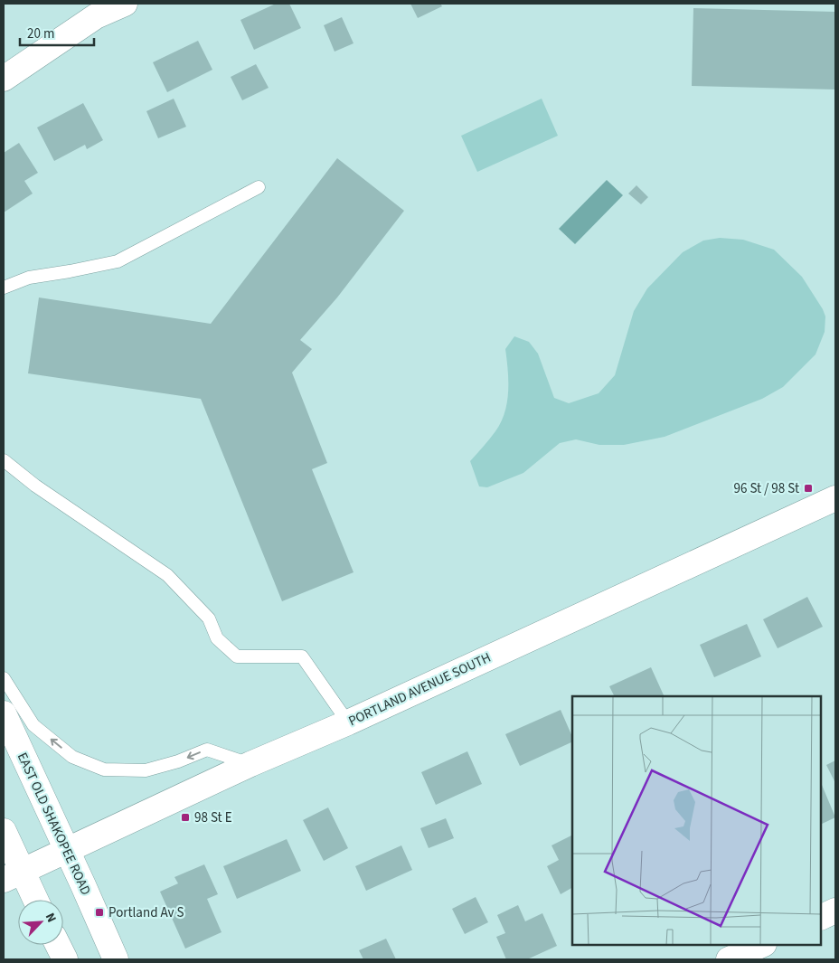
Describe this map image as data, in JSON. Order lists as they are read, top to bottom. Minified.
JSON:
{"streets":{"main road":["PORTLAND AVENUE SOUTH","EAST OLD SHAKOPEE ROAD"]},"crossings":[["PORTLAND AVENUE SOUTH","EAST OLD SHAKOPEE ROAD"]],"places":{"transit":["96 St / 98 St","98 St E","Portland Av S"]},"scale_bar":"20 m","north":"top right"}
